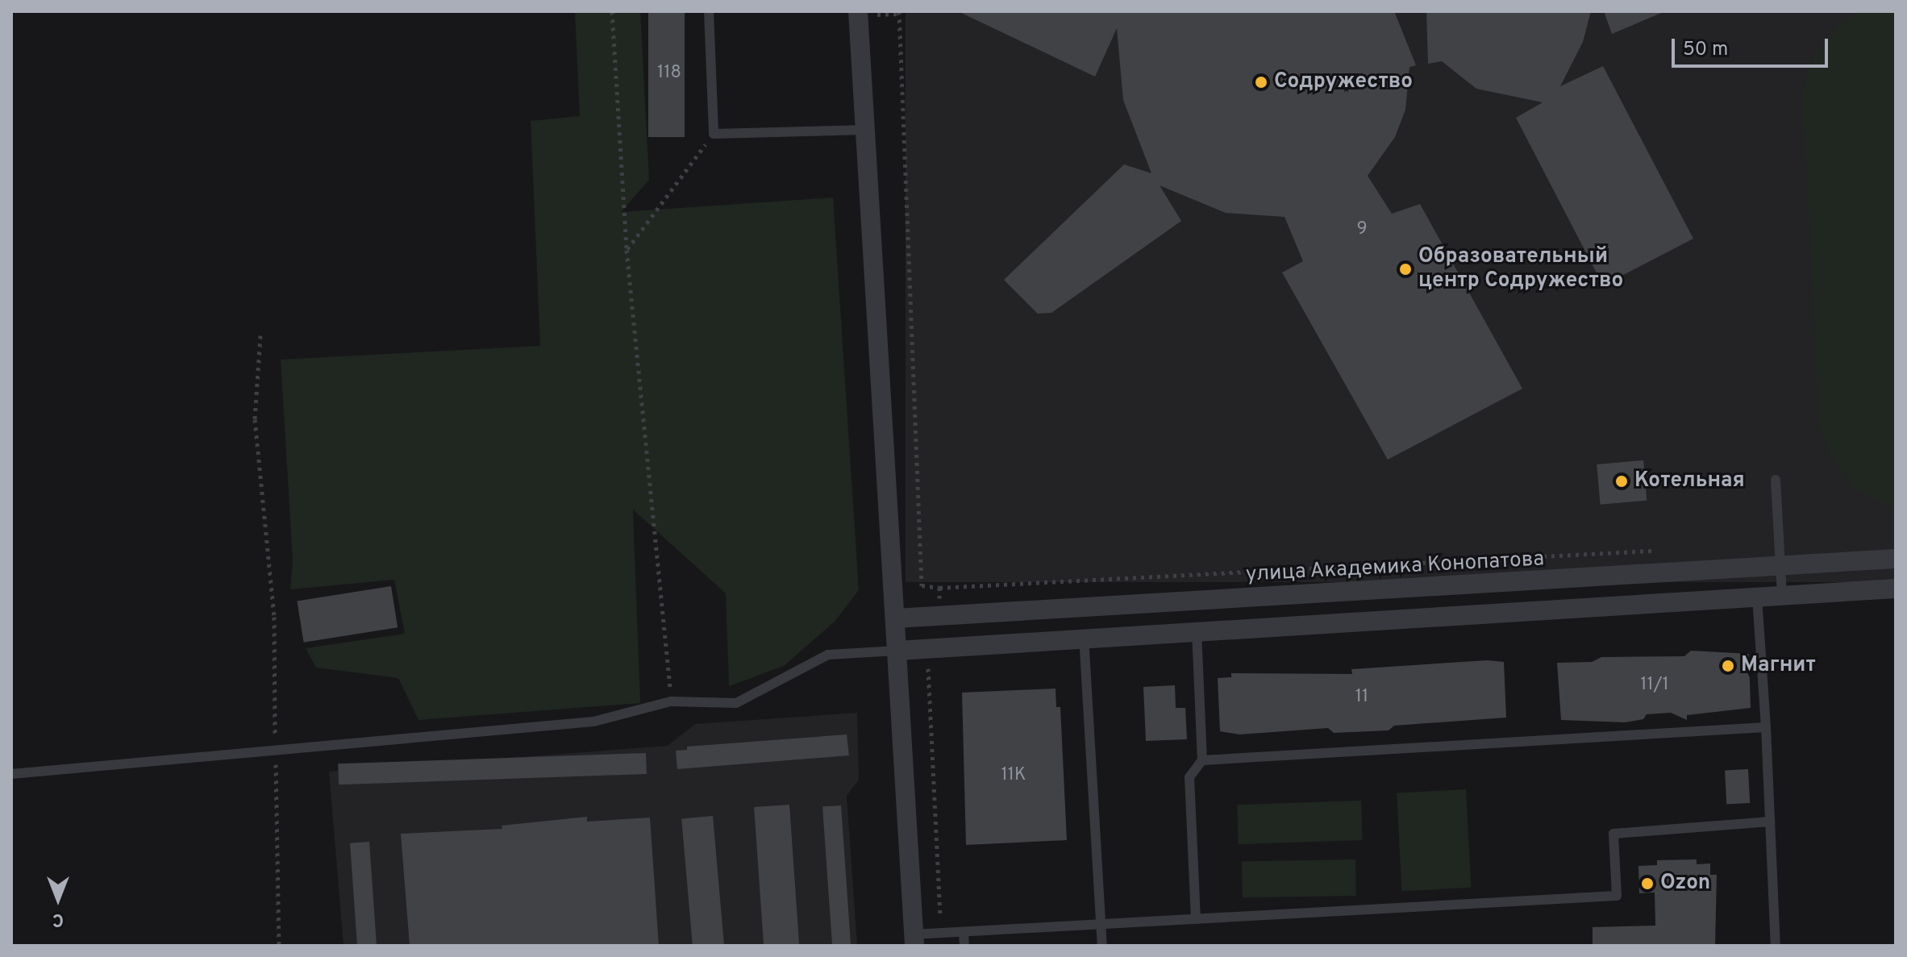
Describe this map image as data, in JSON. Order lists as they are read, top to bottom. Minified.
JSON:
{"streets":{"street":["улица Академика Конопатова"]},"places":["Содружество","Образовательный центр Содружество","Котельная","Магнит","Ozon"],"house_numbers":["118","9","11/1","11","11К"],"scale_bar":"50 m","north":"bottom"}
